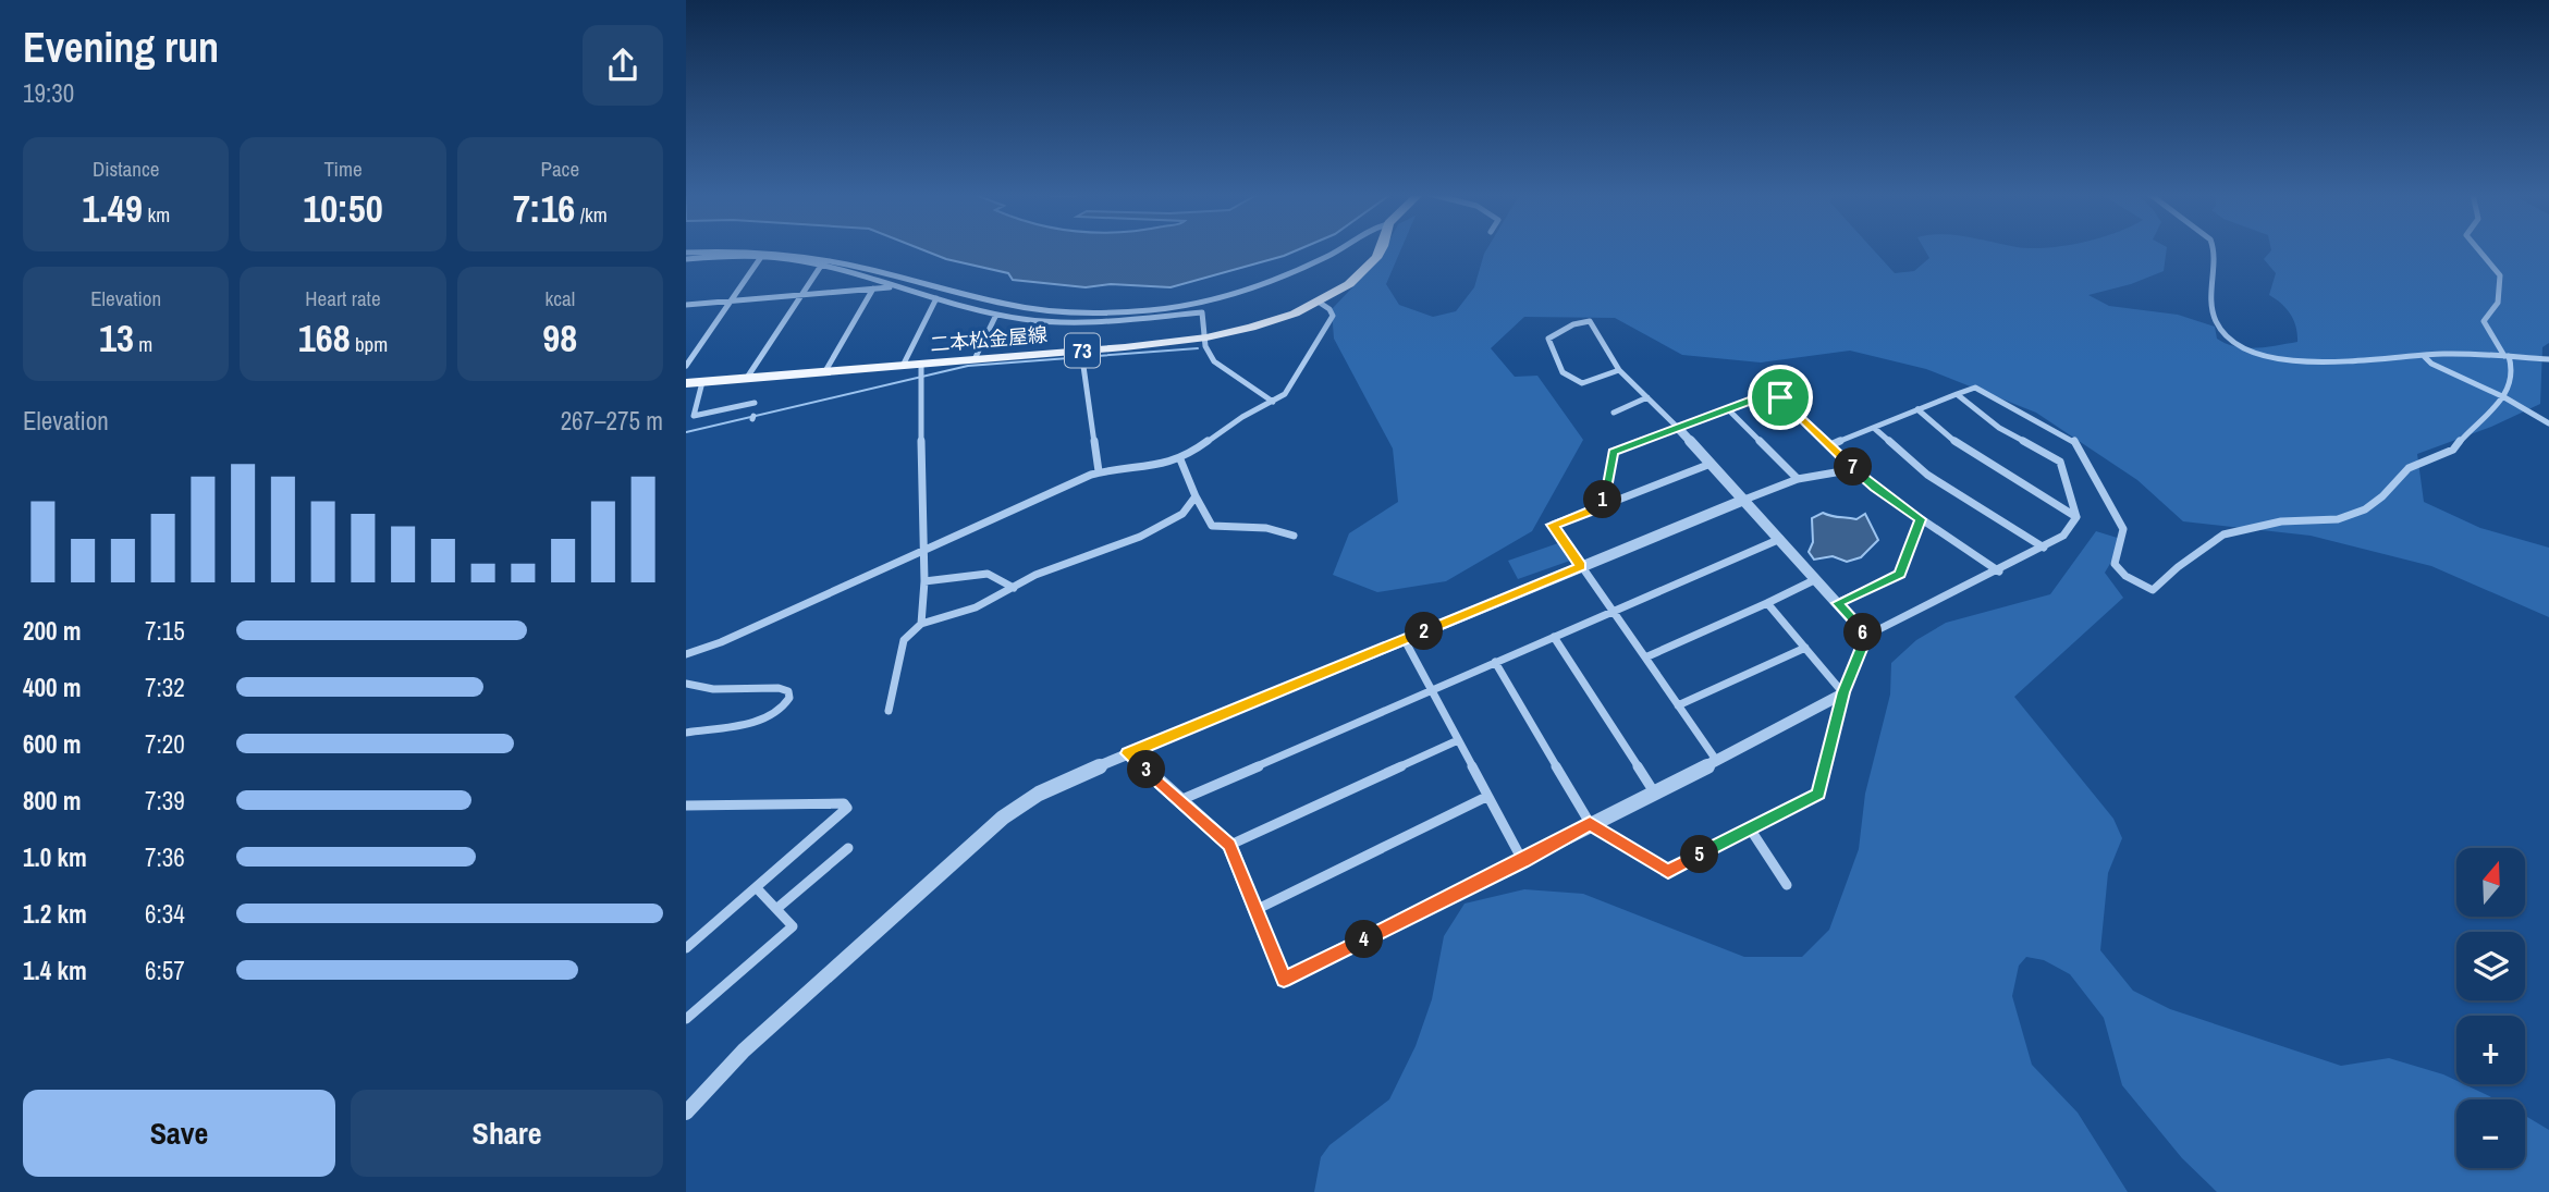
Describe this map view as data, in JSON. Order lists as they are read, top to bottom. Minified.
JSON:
{"streets":{"main road":["二本松金屋線","73"]},"north":"top","page":{"heading":["Evening run","19:30"],"stats":[["Distance","1.49 km"],["Time","10:50"],["Pace","7:16 /km"],["Elevation","13 m"],["Heart rate","168 bpm"],["kcal","98"]],"chart":["Elevation","267–275 m"],"pins":["7","1","2","6","3","5","4"],"list":[{"name":"200 m","note":"7:15"},{"name":"400 m","note":"7:32"},{"name":"600 m","note":"7:20"},{"name":"800 m","note":"7:39"},{"name":"1.0 km","note":"7:36"},{"name":"1.2 km","note":"6:34"},{"name":"1.4 km","note":"6:57"}],"map_buttons":["+","−"],"buttons":["Save","Share"]}}
